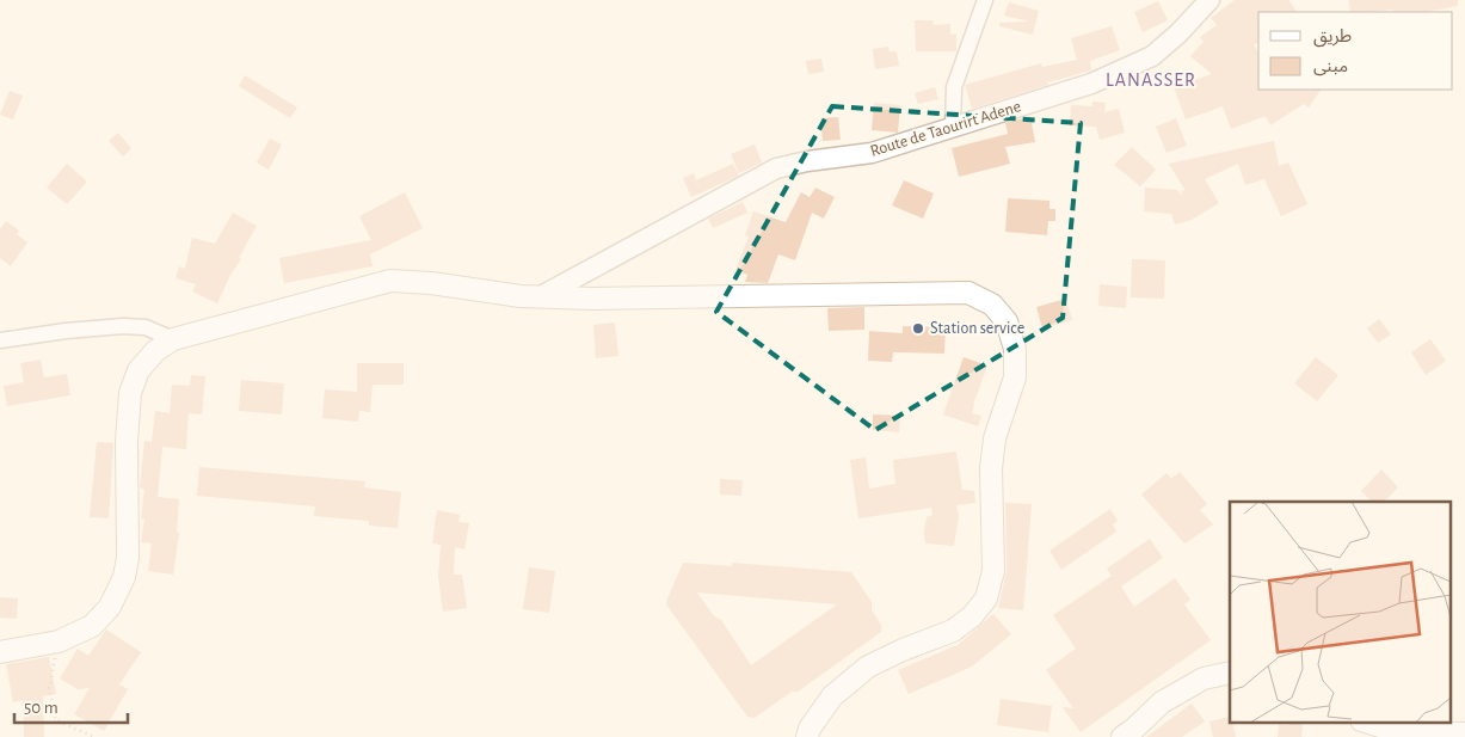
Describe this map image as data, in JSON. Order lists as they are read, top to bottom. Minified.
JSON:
{"streets":{"street":["Route de Taourirt Adene"]},"districts":["LANASSER"],"places":["Station service"],"legend":["طريق","مبنى"],"scale_bar":"50 m"}
